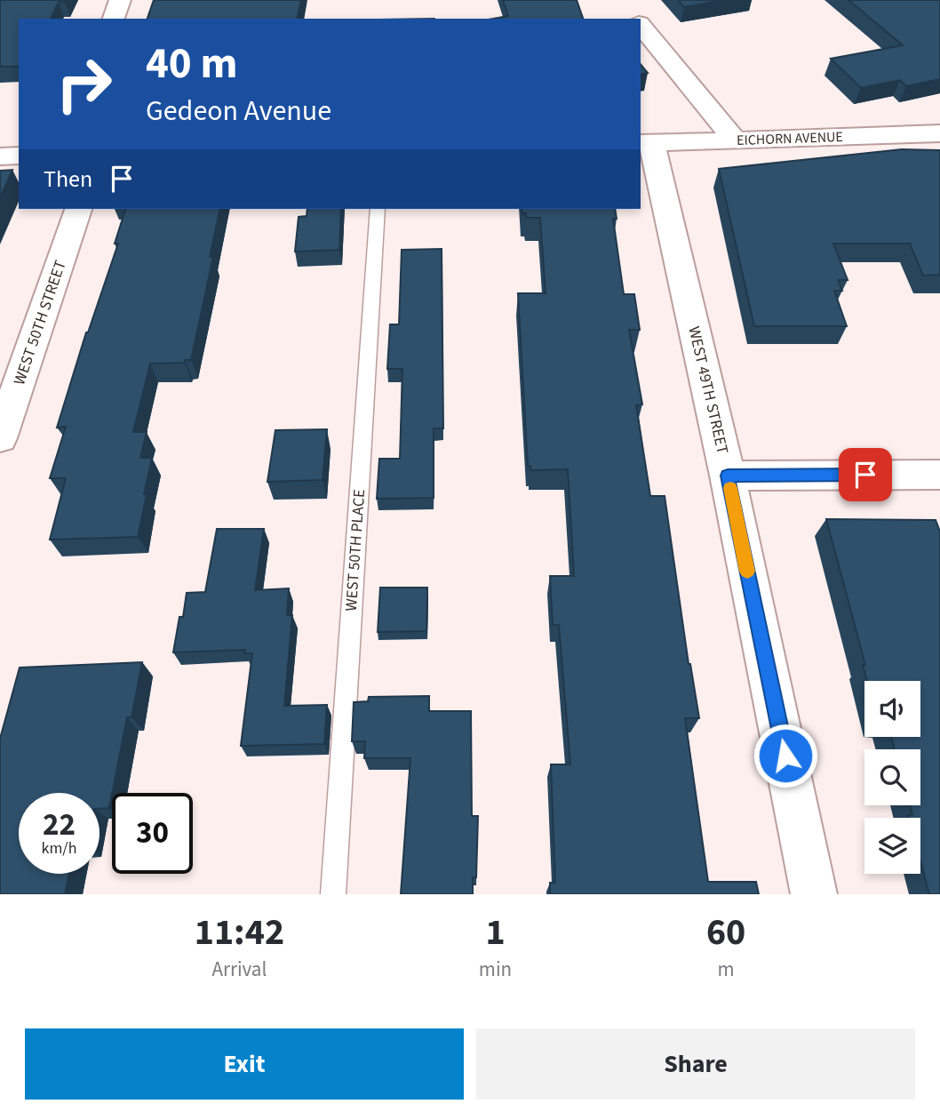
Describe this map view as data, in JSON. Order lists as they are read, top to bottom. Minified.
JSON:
{"streets":{"street":["EICHORN AVENUE","WEST 50TH STREET","WEST 49TH STREET"],"lane":["WEST 50TH PLACE"]},"crossings":[["EICHORN AVENUE","WEST 49TH STREET"]],"page":{"turn":["40 m","Gedeon Avenue"],"then":"Then","speed":"22 km/h","limit":"30","eta":["11:42","Arrival","1","min","60","m"],"buttons":["Exit","Share"]}}
